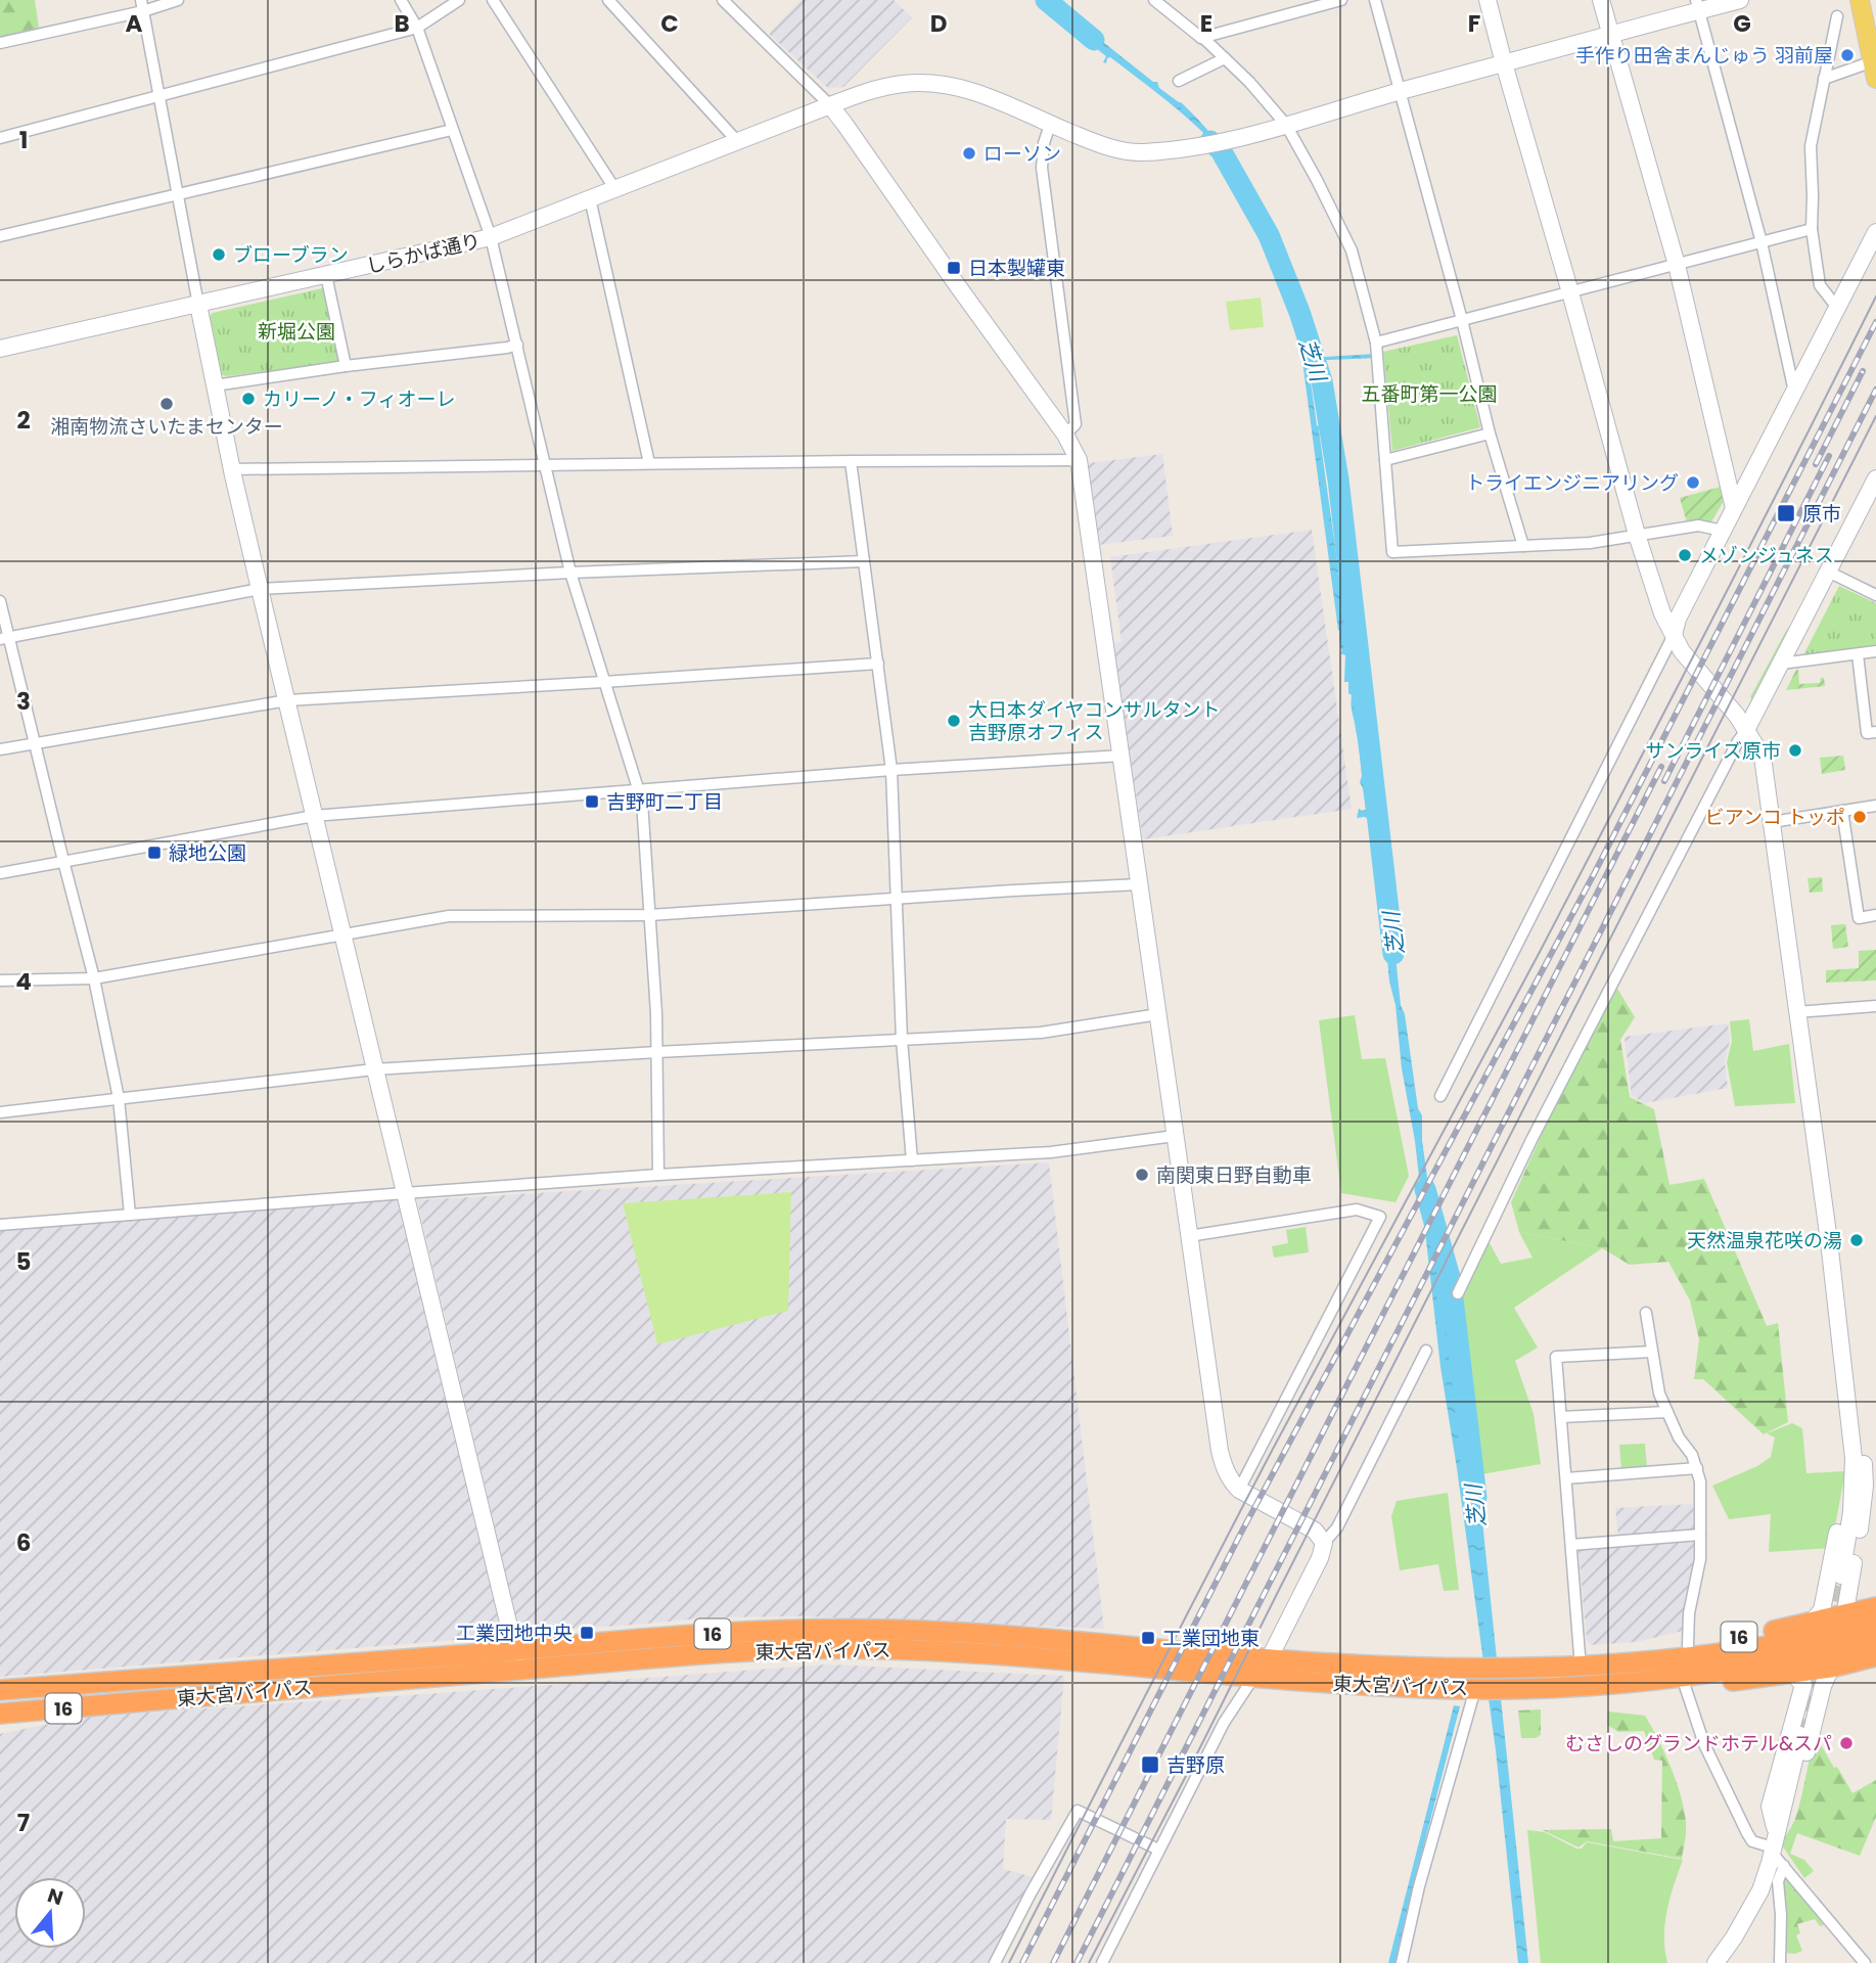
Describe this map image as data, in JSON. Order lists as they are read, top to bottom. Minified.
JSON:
{"streets":{"highway":["16","東大宮バイパス"],"street":["しらかば通り"]},"water":["芝川"],"parks":["新堀公園","五番町第一公園"],"places":{"other":["手作り田舎まんじゅう 羽前屋","ローソン","ブローブラン","カリーノ・フィオーレ","湘南物流さいたまセンター","トライエンジニアリング","メゾンジュネス","大日本ダイヤコンサルタント 吉野原オフィス","サンライズ原市","ビアンコ トッポ","南関東日野自動車","天然温泉花咲の湯","むさしのグランドホテル&スパ"],"transit":["日本製罐東","原市","吉野町二丁目","緑地公園","工業団地中央","工業団地東","吉野原"]},"north":"top","grid":{"columns":["A","B","C","D","E","F","G"],"rows":["1","2","3","4","5","6","7"]}}
